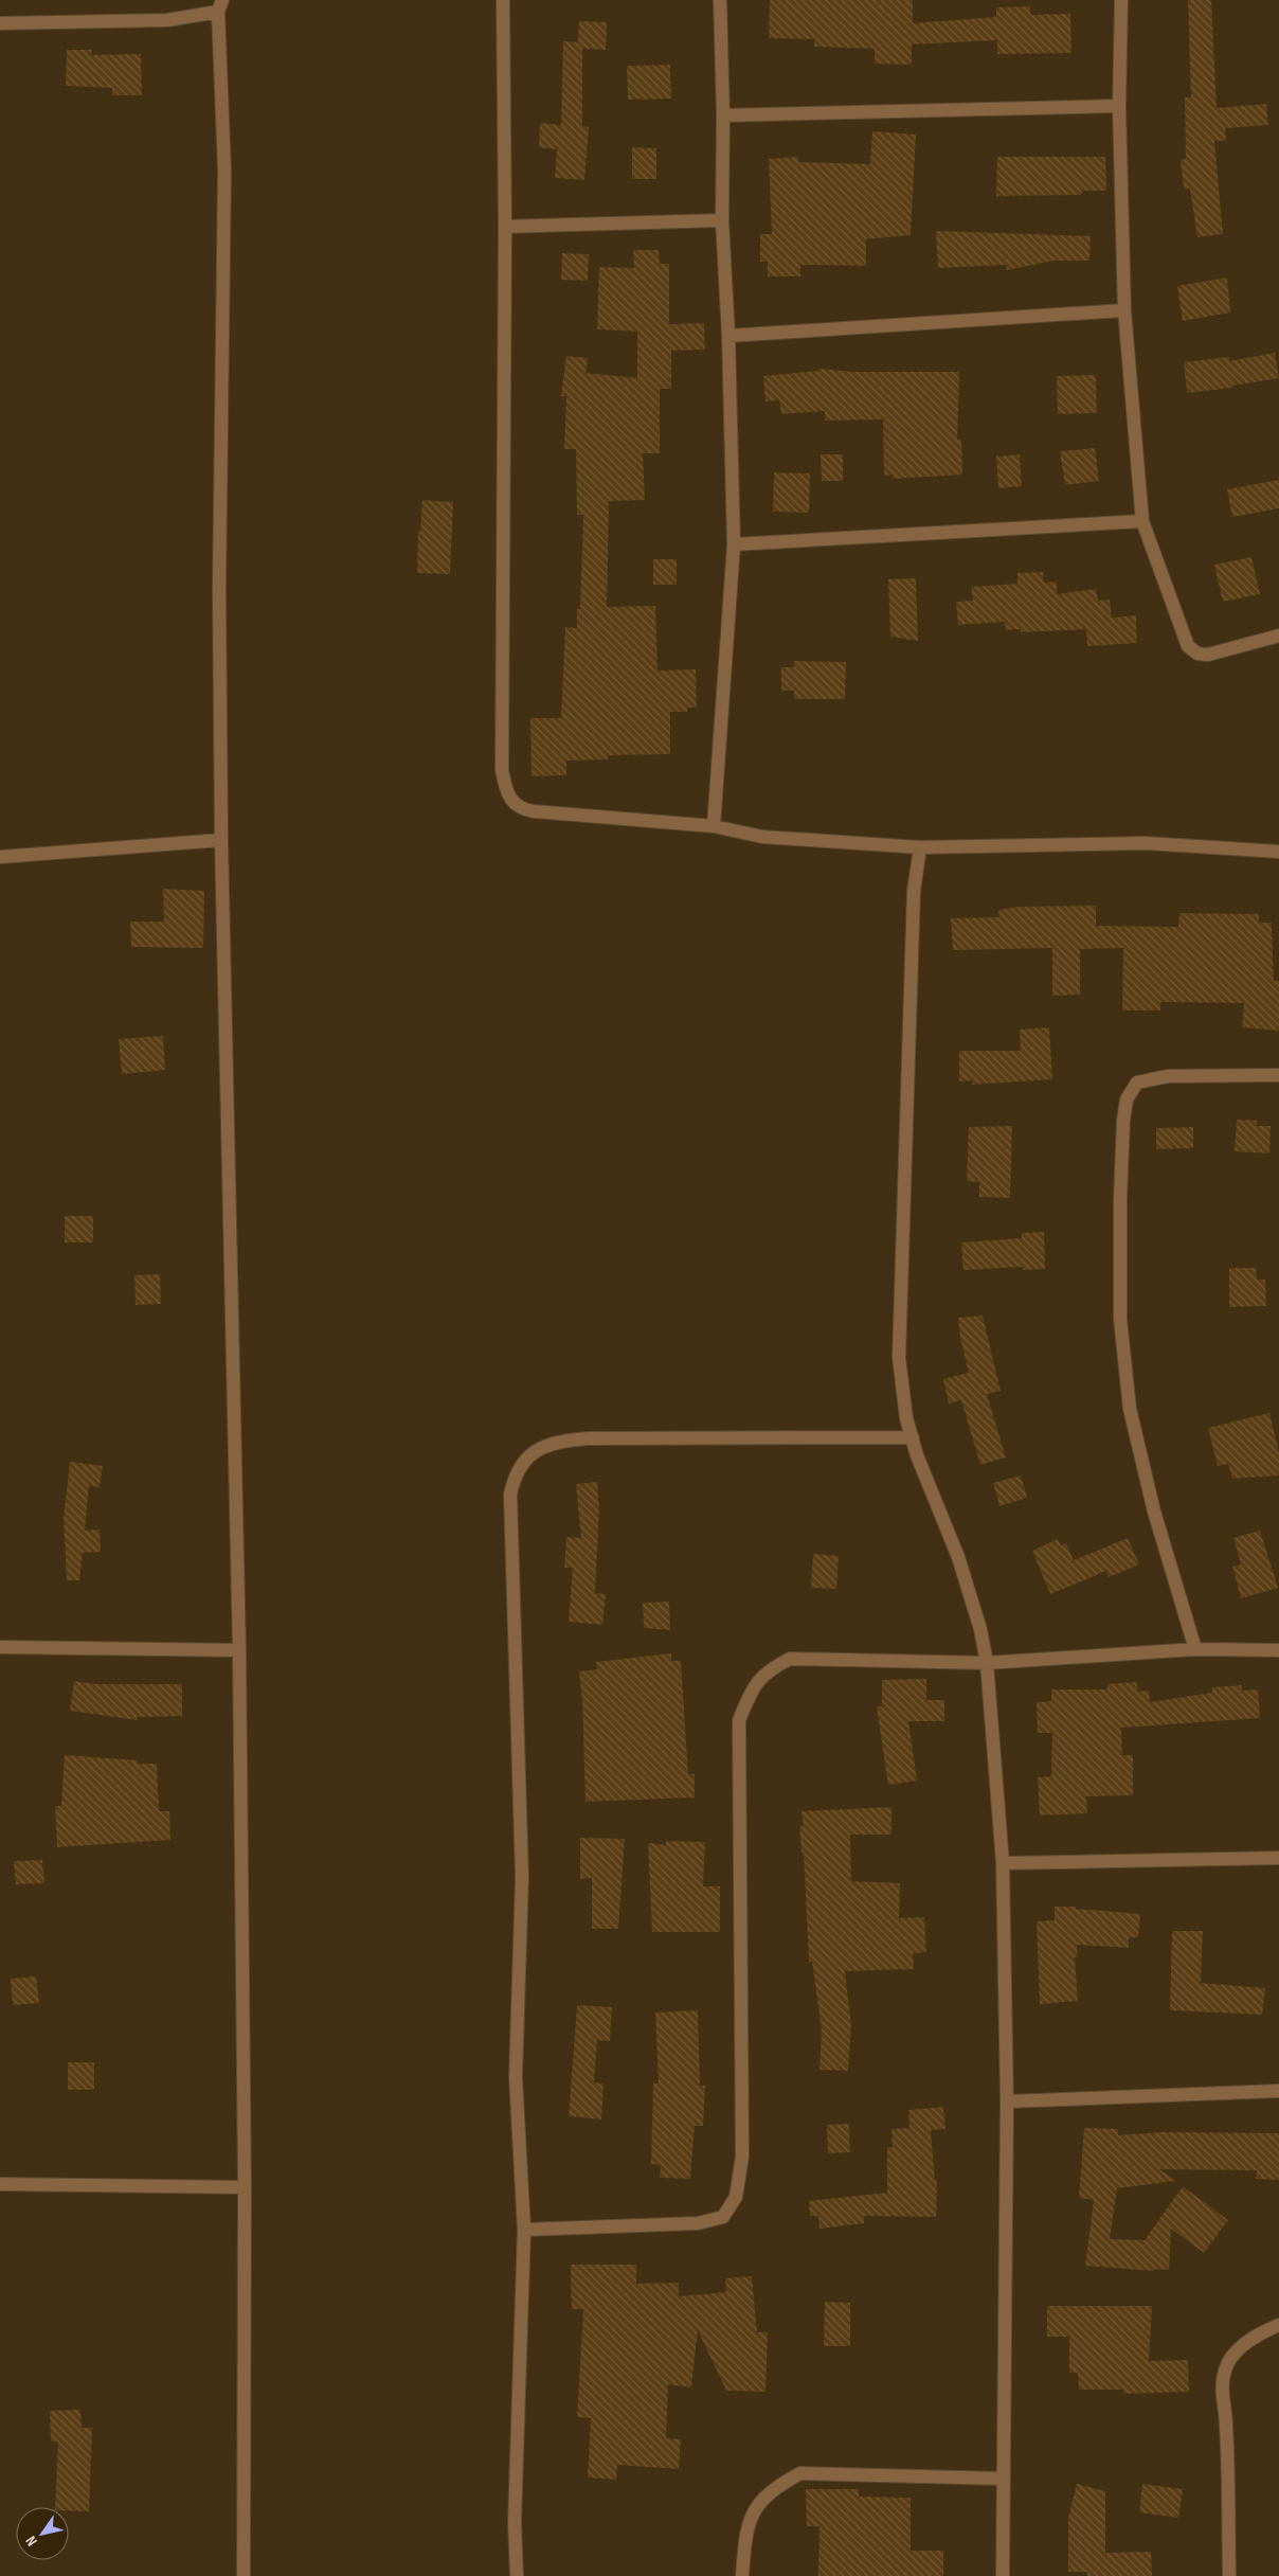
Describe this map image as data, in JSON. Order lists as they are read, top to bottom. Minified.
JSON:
{"north":"bottom left"}
